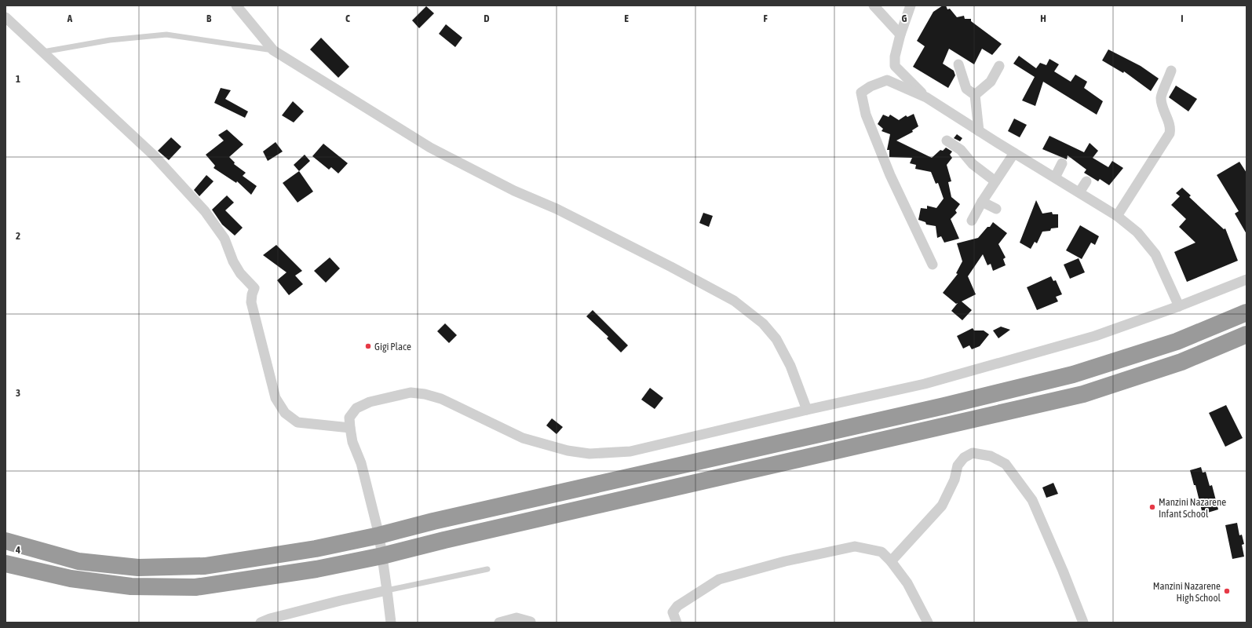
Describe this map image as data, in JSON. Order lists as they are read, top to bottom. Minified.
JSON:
{"places":["Gigi Place","Manzini Nazarene Infant School","Manzini Nazarene High School"],"grid":{"columns":["A","B","C","D","E","F","G","H","I"],"rows":["1","2","3","4"]}}
